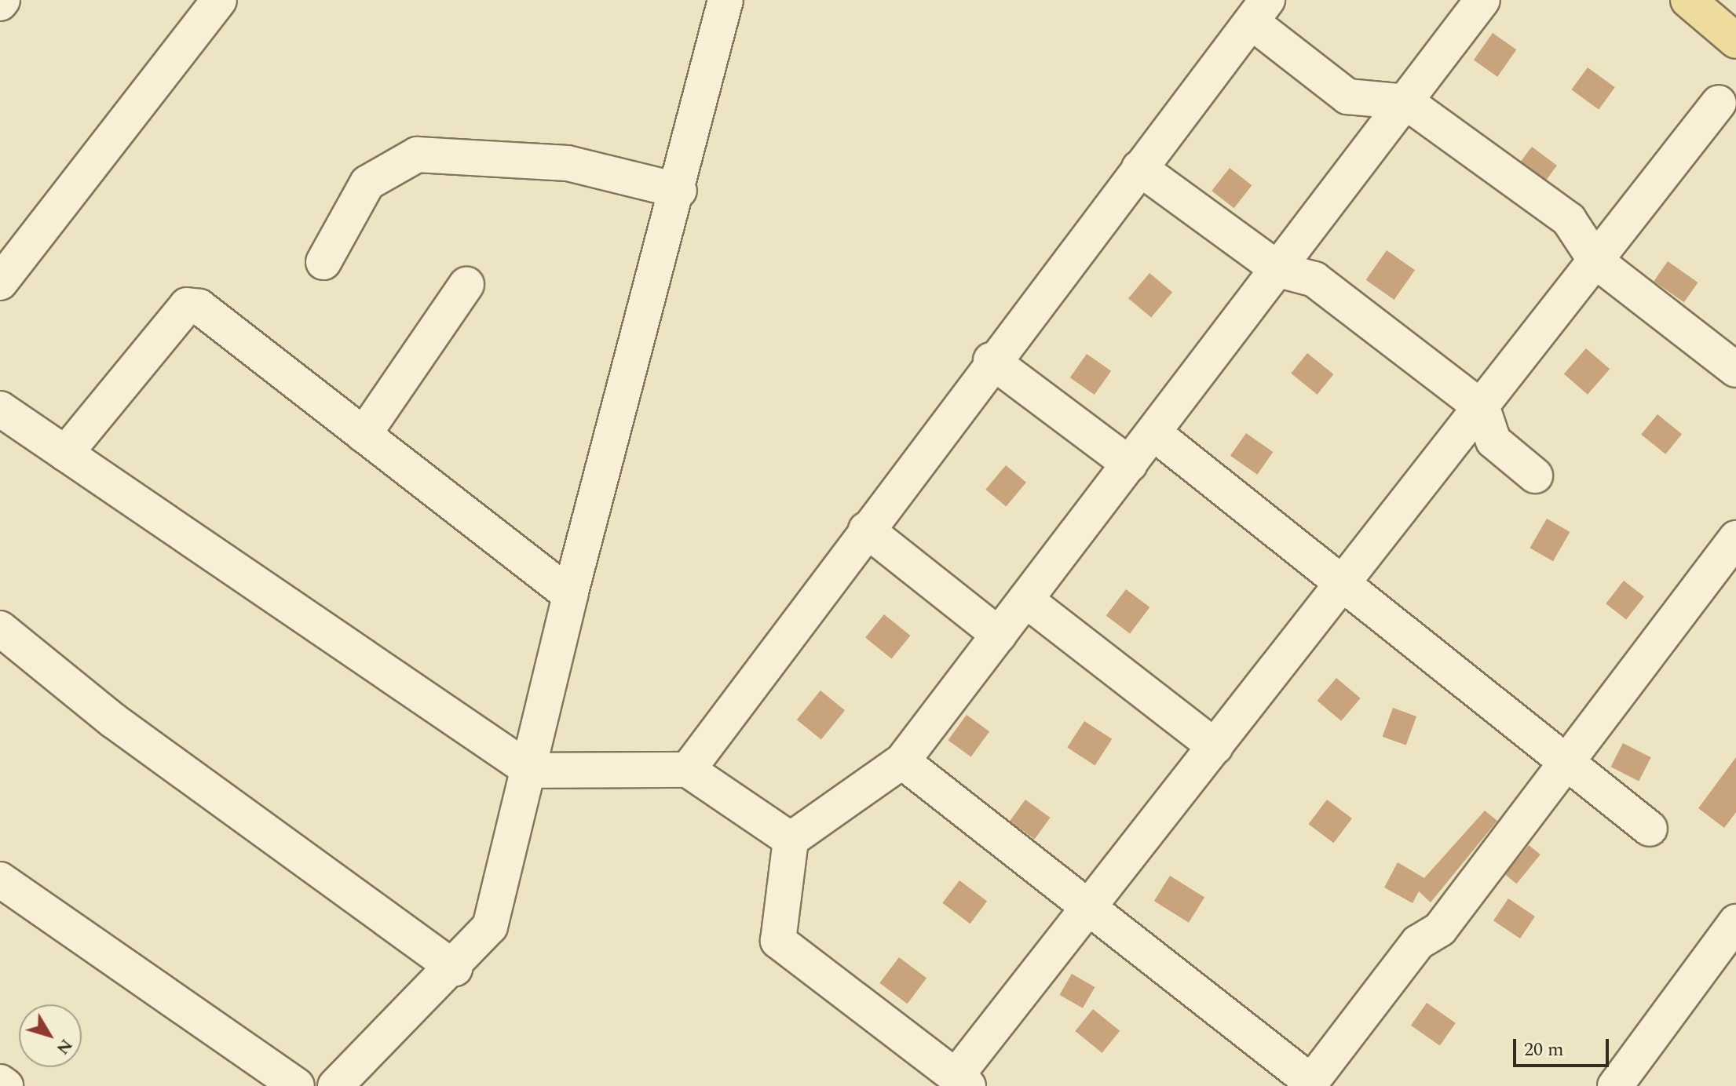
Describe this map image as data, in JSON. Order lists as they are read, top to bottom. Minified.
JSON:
{"scale_bar":"20 m","north":"bottom right"}
